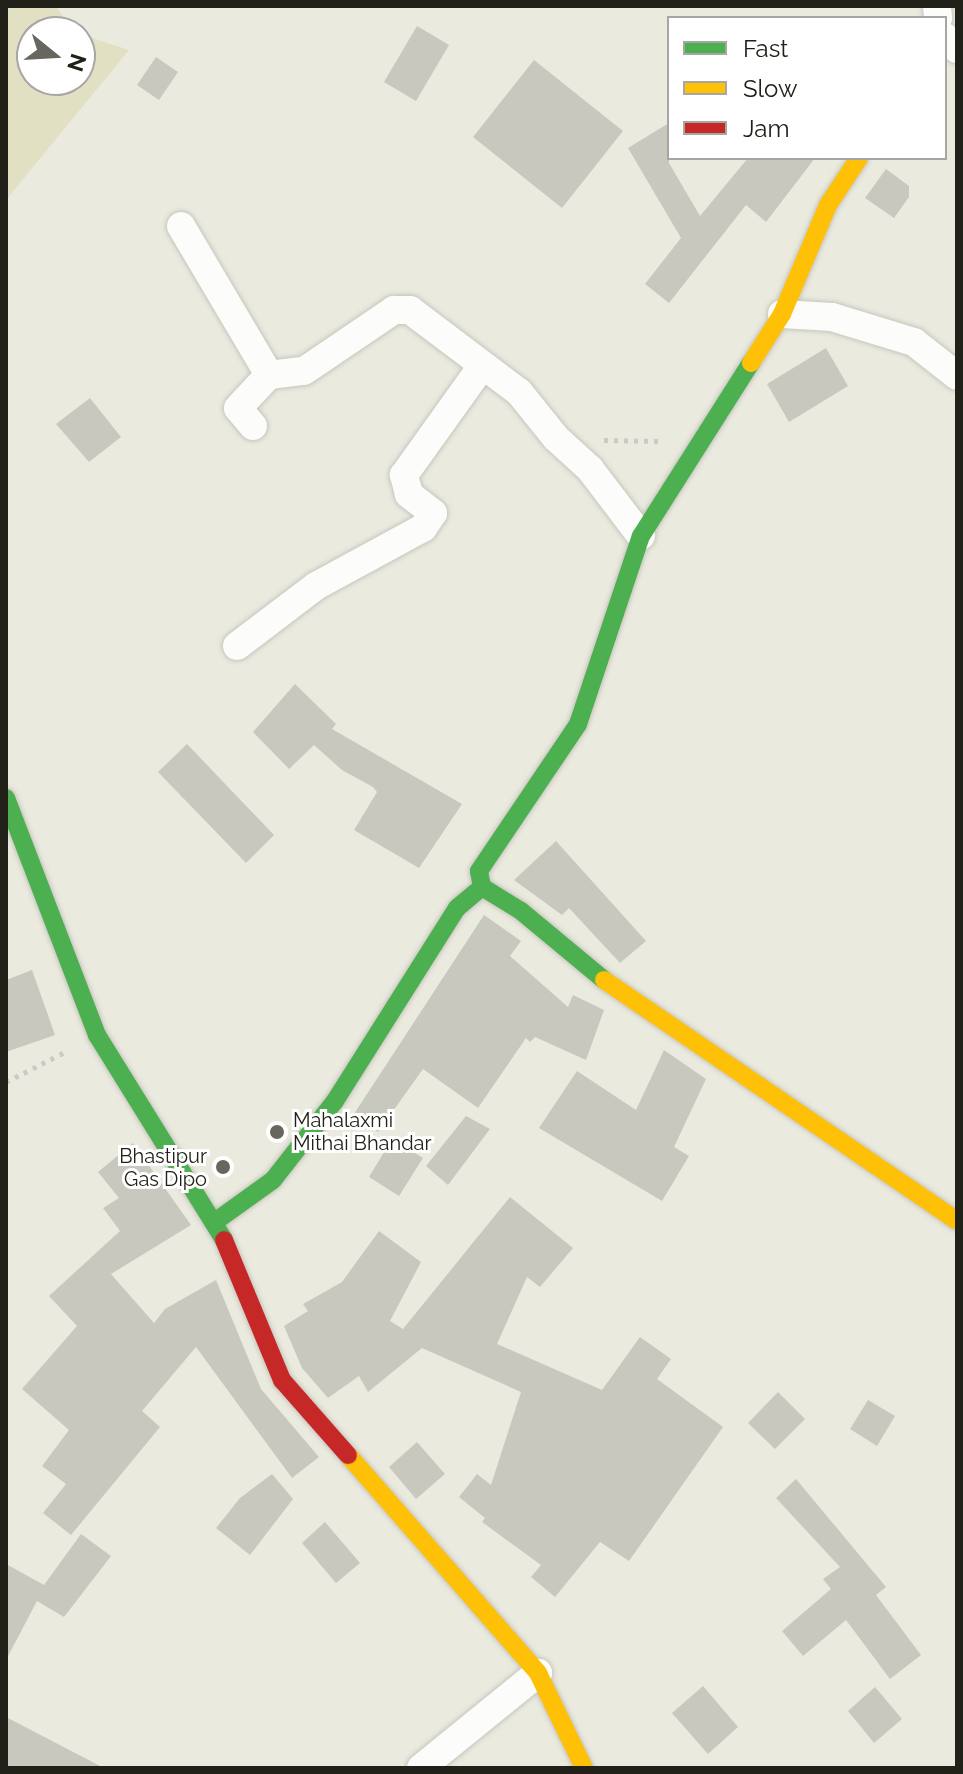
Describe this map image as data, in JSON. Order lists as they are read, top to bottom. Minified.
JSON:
{"places":["Mahalaxmi Mithai Bhandar","Bhastipur Gas Dipo"],"legend":["Fast","Slow","Jam"],"north":"right"}
